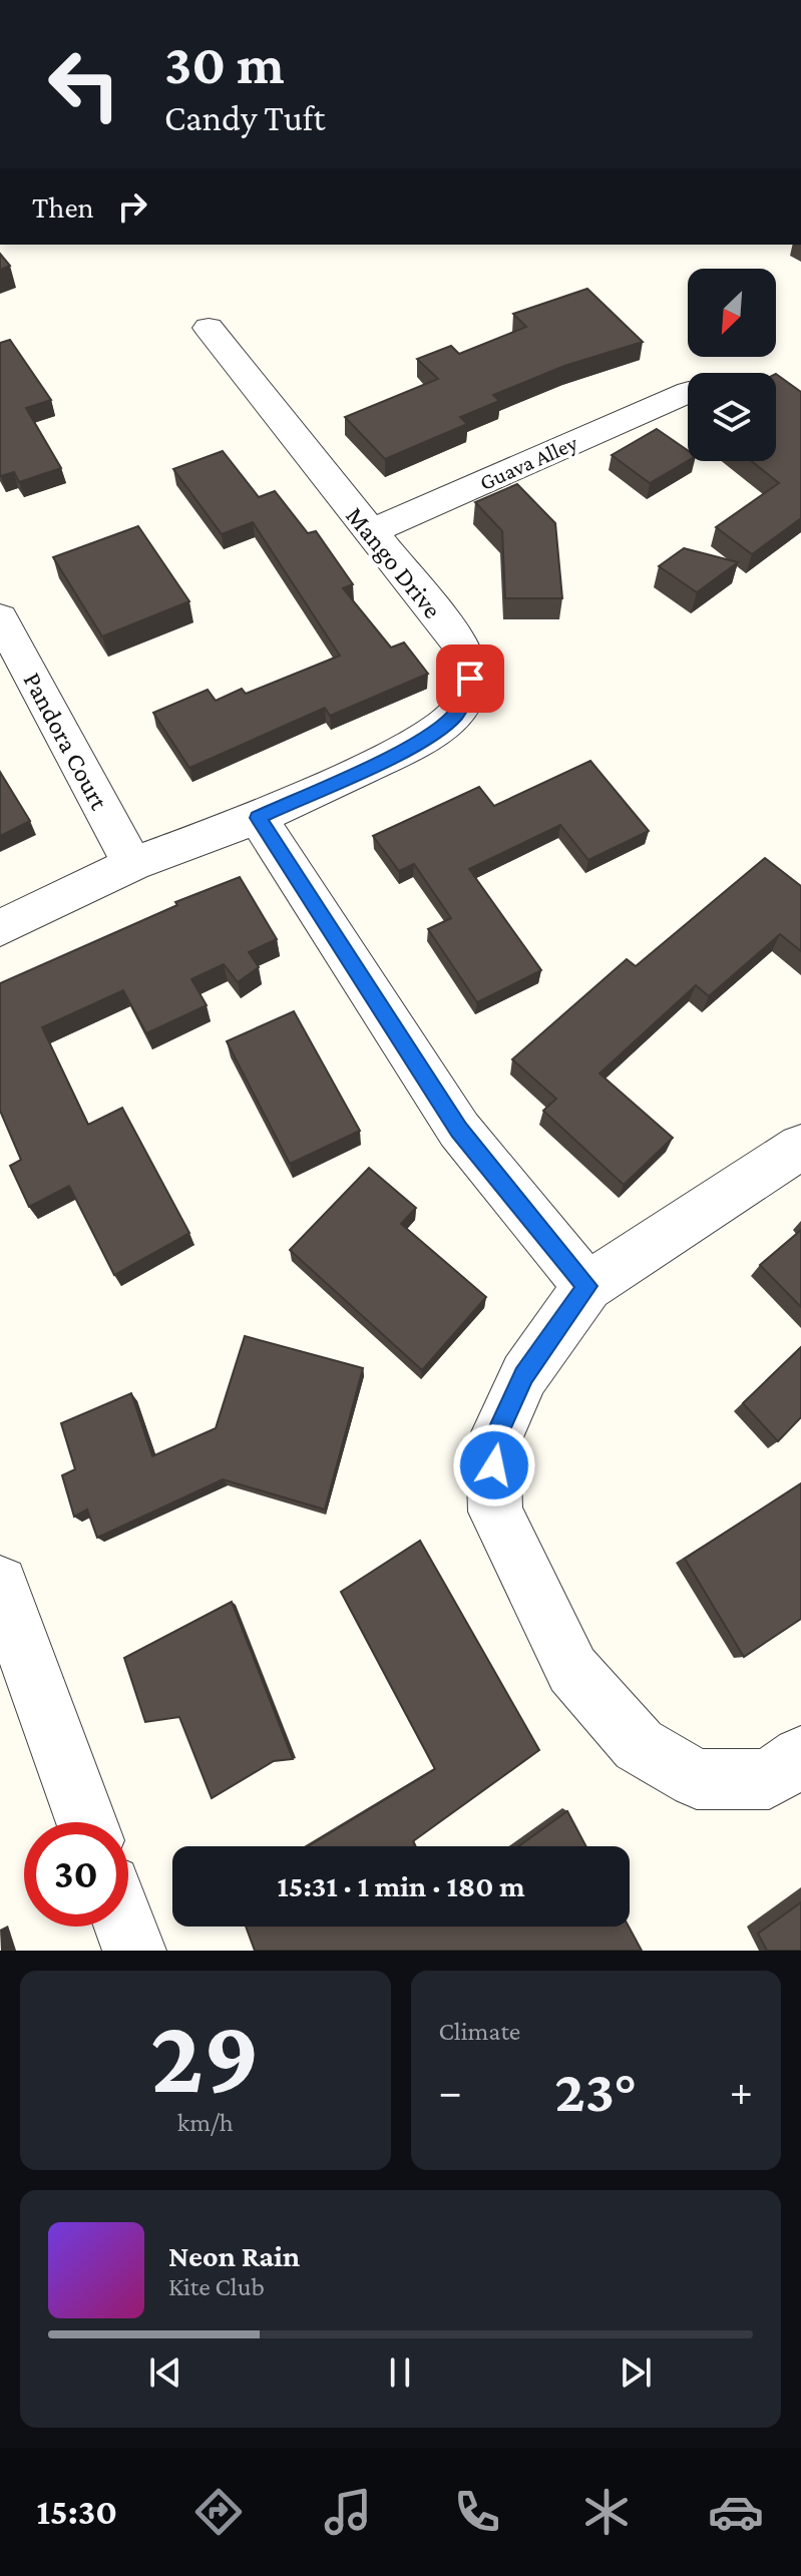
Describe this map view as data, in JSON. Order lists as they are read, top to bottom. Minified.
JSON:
{"streets":{"street":["Guava Alley","Mango Drive","Pandora Court"]},"crossings":[["Guava Alley","Mango Drive"],["Mango Drive","Pandora Court"]],"north":"bottom left","page":{"turn":["30 m","Candy Tuft"],"then":"Then","limit":"30","trip":"15:31 · 1 min · 180 m","tile":[["29","km/h"],"Climate"],"heat":["−","23°","+"],"song":["Neon Rain","Kite Club"],"tabs":"15:30"}}
